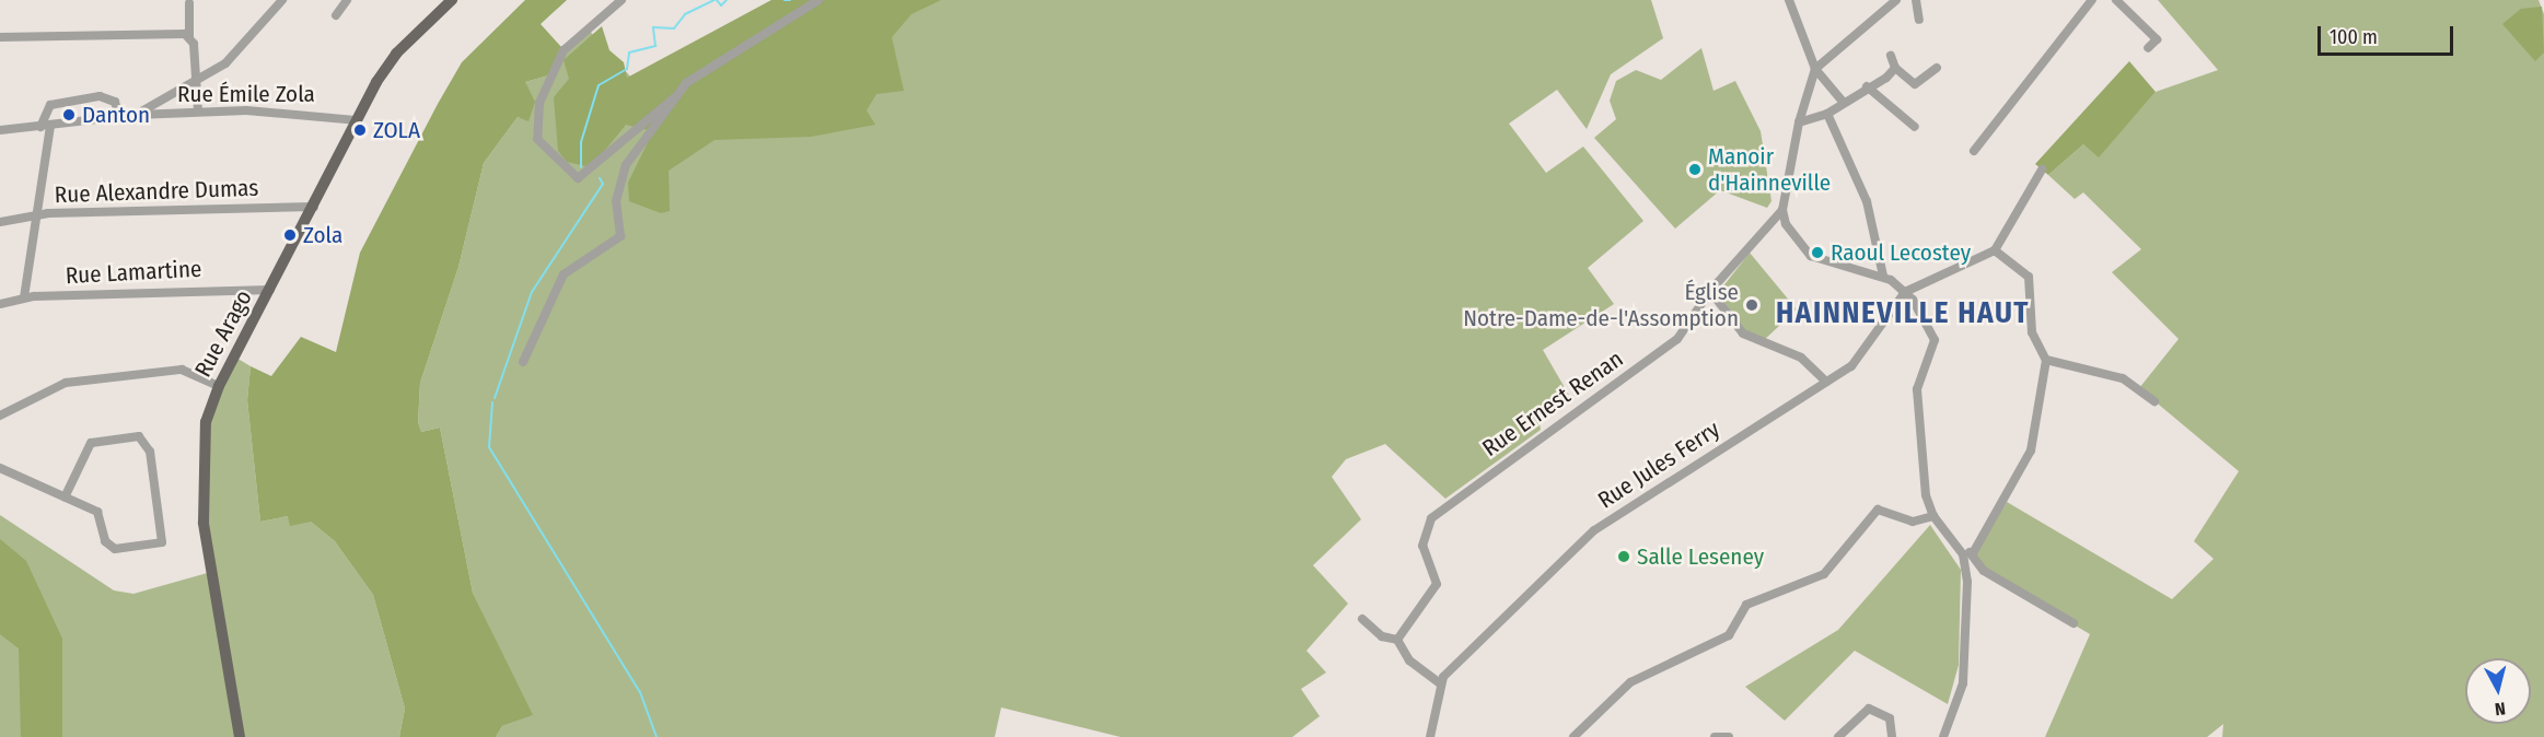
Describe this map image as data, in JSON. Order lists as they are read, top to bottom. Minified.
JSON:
{"streets":{"main road":["Rue Arago"],"street":["Rue Émile Zola","Rue Alexandre Dumas","Rue Lamartine","Rue Ernest Renan","Rue Jules Ferry"]},"crossings":[["Rue Émile Zola","Rue Arago"],["Rue Alexandre Dumas","Rue Arago"],["Rue Lamartine","Rue Arago"]],"districts":["HAINNEVILLE HAUT"],"places":["Danton","ZOLA","Manoir d'Hainneville","Zola","Raoul Lecostey","Église Notre-Dame-de-l'Assomption","Salle Leseney"],"scale_bar":"100 m","north":"bottom"}
